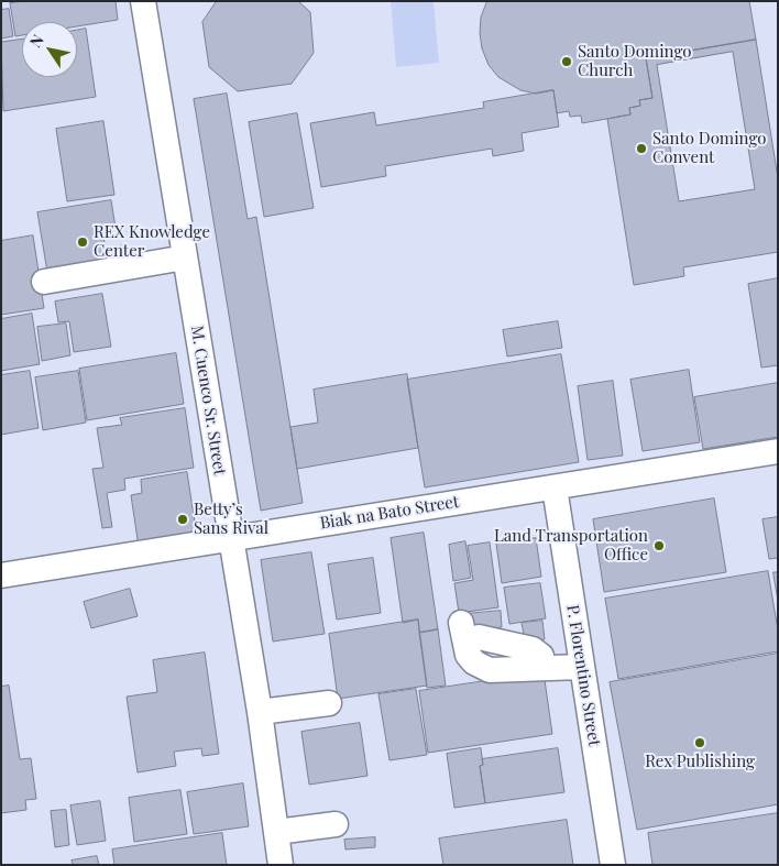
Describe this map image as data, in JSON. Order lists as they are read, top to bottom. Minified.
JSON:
{"streets":{"street":["M. Cuenco Sr. Street","Biak na Bato Street","P. Florentino Street"]},"crossings":[["M. Cuenco Sr. Street","Biak na Bato Street"],["Biak na Bato Street","P. Florentino Street"]],"places":["Santo Domingo Church","Santo Domingo Convent","REX Knowledge Center","Betty’s Sans Rival","Land Transportation Office","Rex Publishing"],"north":"top left"}
